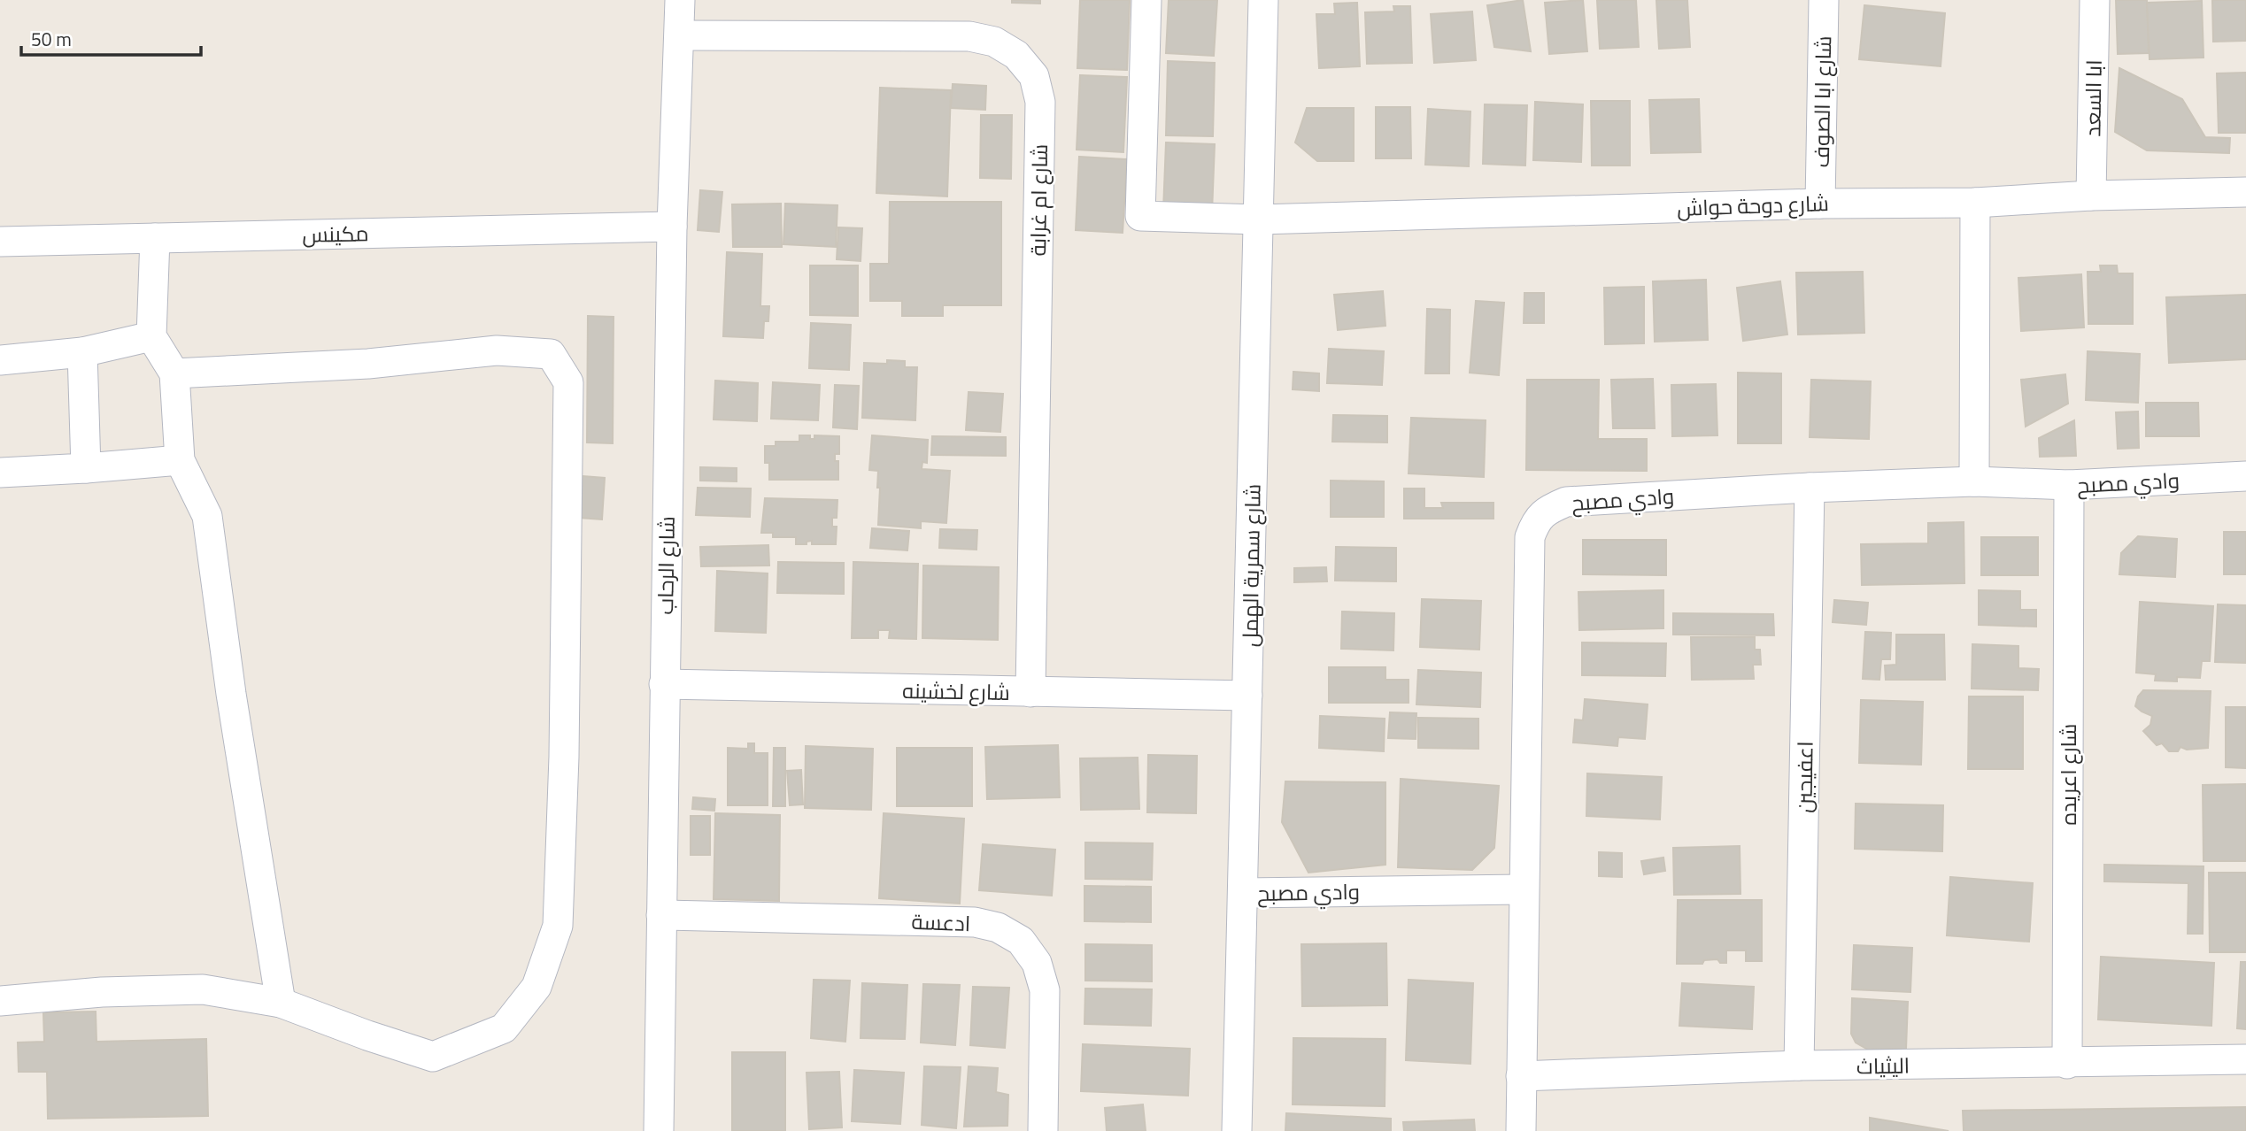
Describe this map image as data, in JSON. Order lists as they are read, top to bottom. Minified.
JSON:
{"streets":{"street":["ابا السعد","شارع ابا الصوف","شارع ام غرابة","شارع دوحة حواش","مكينس","وادي مصبح","شارع الرحاب","شارع سمرية الهمل","شارع لخشينه","شارع اعريده","اعفيجين","ادعسة","اليثياث"]},"crossings":[["ابا السعد","شارع دوحة حواش"],["شارع ابا الصوف","شارع دوحة حواش"],["شارع ام غرابة","شارع الرحاب"],["شارع ام غرابة","شارع لخشينه"],["شارع دوحة حواش","شارع سمرية الهمل"],["مكينس","شارع الرحاب"],["وادي مصبح","شارع سمرية الهمل"],["وادي مصبح","شارع اعريده"],["وادي مصبح","اعفيجين"],["وادي مصبح","اليثياث"],["شارع الرحاب","شارع لخشينه"],["شارع الرحاب","ادعسة"],["شارع سمرية الهمل","شارع لخشينه"],["شارع اعريده","اليثياث"],["اعفيجين","اليثياث"]],"scale_bar":"50 m"}
